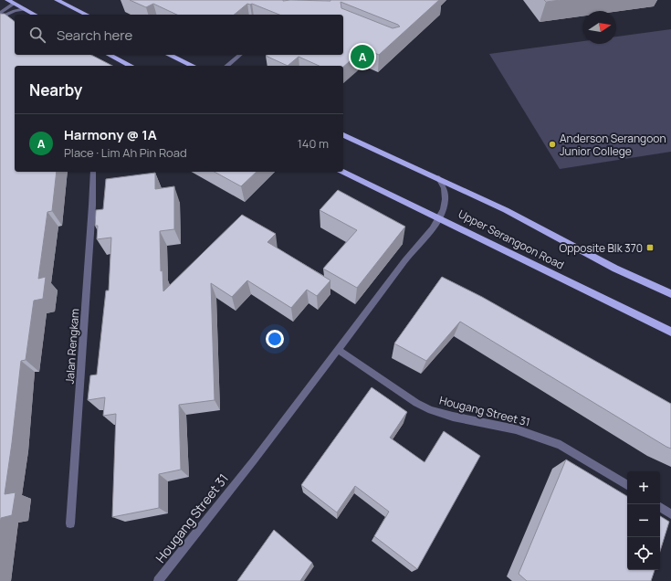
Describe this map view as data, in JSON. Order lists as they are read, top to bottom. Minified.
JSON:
{"streets":{"main road":["Upper Serangoon Road"],"street":["Jalan Rengkam","Hougang Street 31"]},"crossings":[["Upper Serangoon Road","Hougang Street 31"]],"places":{"other":["Anderson Serangoon Junior College"],"transit":["Opposite Blk 370"]},"north":"right","page":{"search":"Search here","pins":"A","heading":"Nearby","list":[{"mark":"A","name":"Harmony @ 1A","note":"Place · Lim Ah Pin Road","value":"140 m"}],"map_buttons":["+","−"]}}
